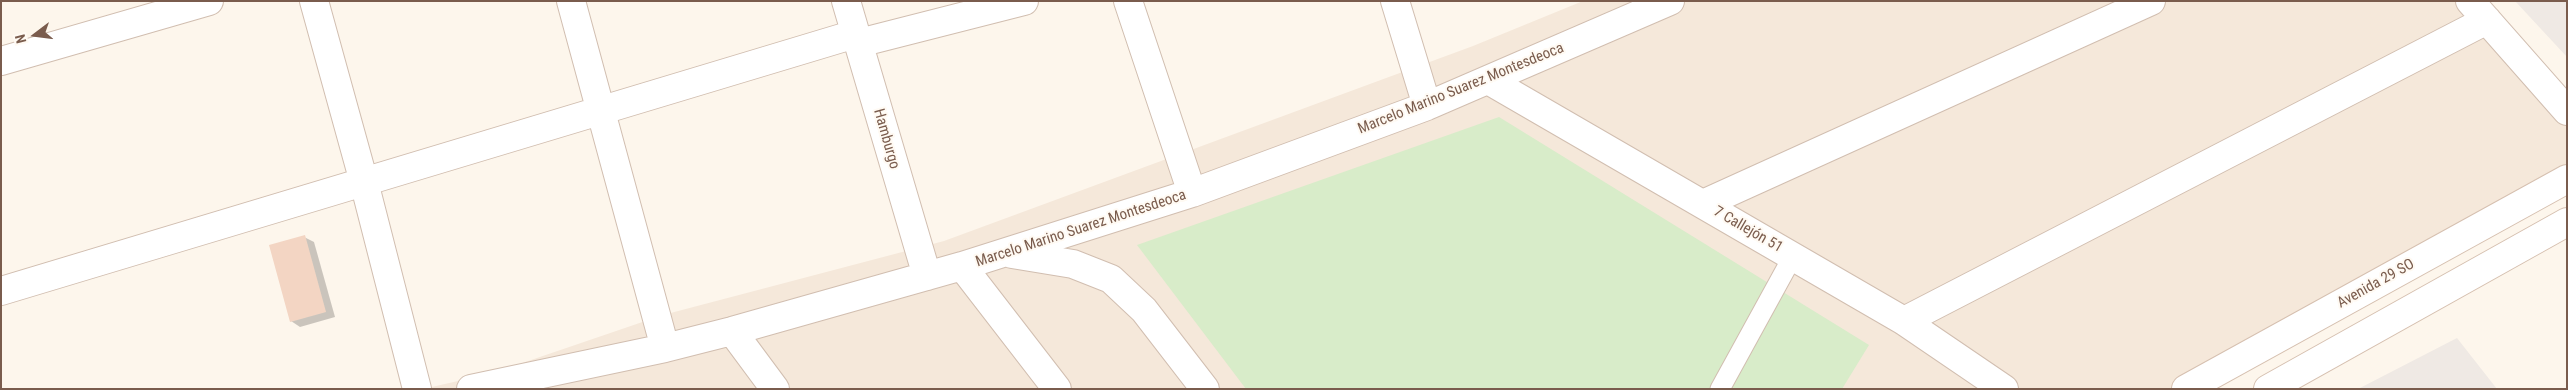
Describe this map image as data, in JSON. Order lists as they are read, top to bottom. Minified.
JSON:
{"streets":{"street":["Marcelo Marino Suarez Montesdeoca","Hamburgo","7 Callejón 51","Avenida 29 SO"]},"crossings":[["Marcelo Marino Suarez Montesdeoca","Hamburgo"],["Marcelo Marino Suarez Montesdeoca","7 Callejón 51"]],"north":"left"}
